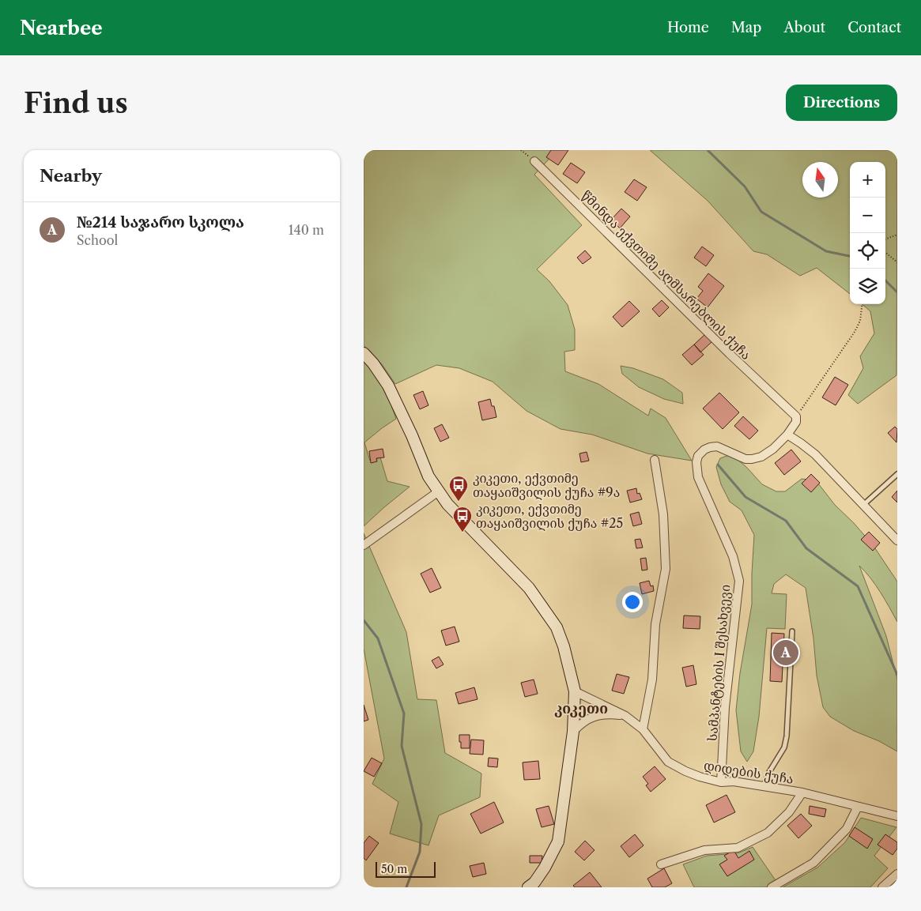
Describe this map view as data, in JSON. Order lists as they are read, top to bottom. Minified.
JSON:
{"streets":{"street":["წმინდა ექვთიმე აღმსარებლის ქუჩა","სამპანტების I შესახვევი","დიდების ქუჩა"]},"crossings":[["წმინდა ექვთიმე აღმსარებლის ქუჩა","სამპანტების I შესახვევი"],["სამპანტების I შესახვევი","დიდების ქუჩა"]],"districts":["კიკეთი"],"places":{"bus stop":["კიკეთი, ექვთიმე თაყაიშვილის ქუჩა #9ა","კიკეთი, ექვთიმე თაყაიშვილის ქუჩა #25"]},"scale_bar":"50 m","north":"top","page":{"header":"Nearbee","nav":["Home","Map","About","Contact"],"buttons":"Directions","title":"Find us","heading":"Nearby","map_buttons":["+","−"],"list":[{"mark":"A","name":"№214 საჯარო სკოლა","note":"School","value":"140 m"}],"pins":"A","scale":"50 m"}}
